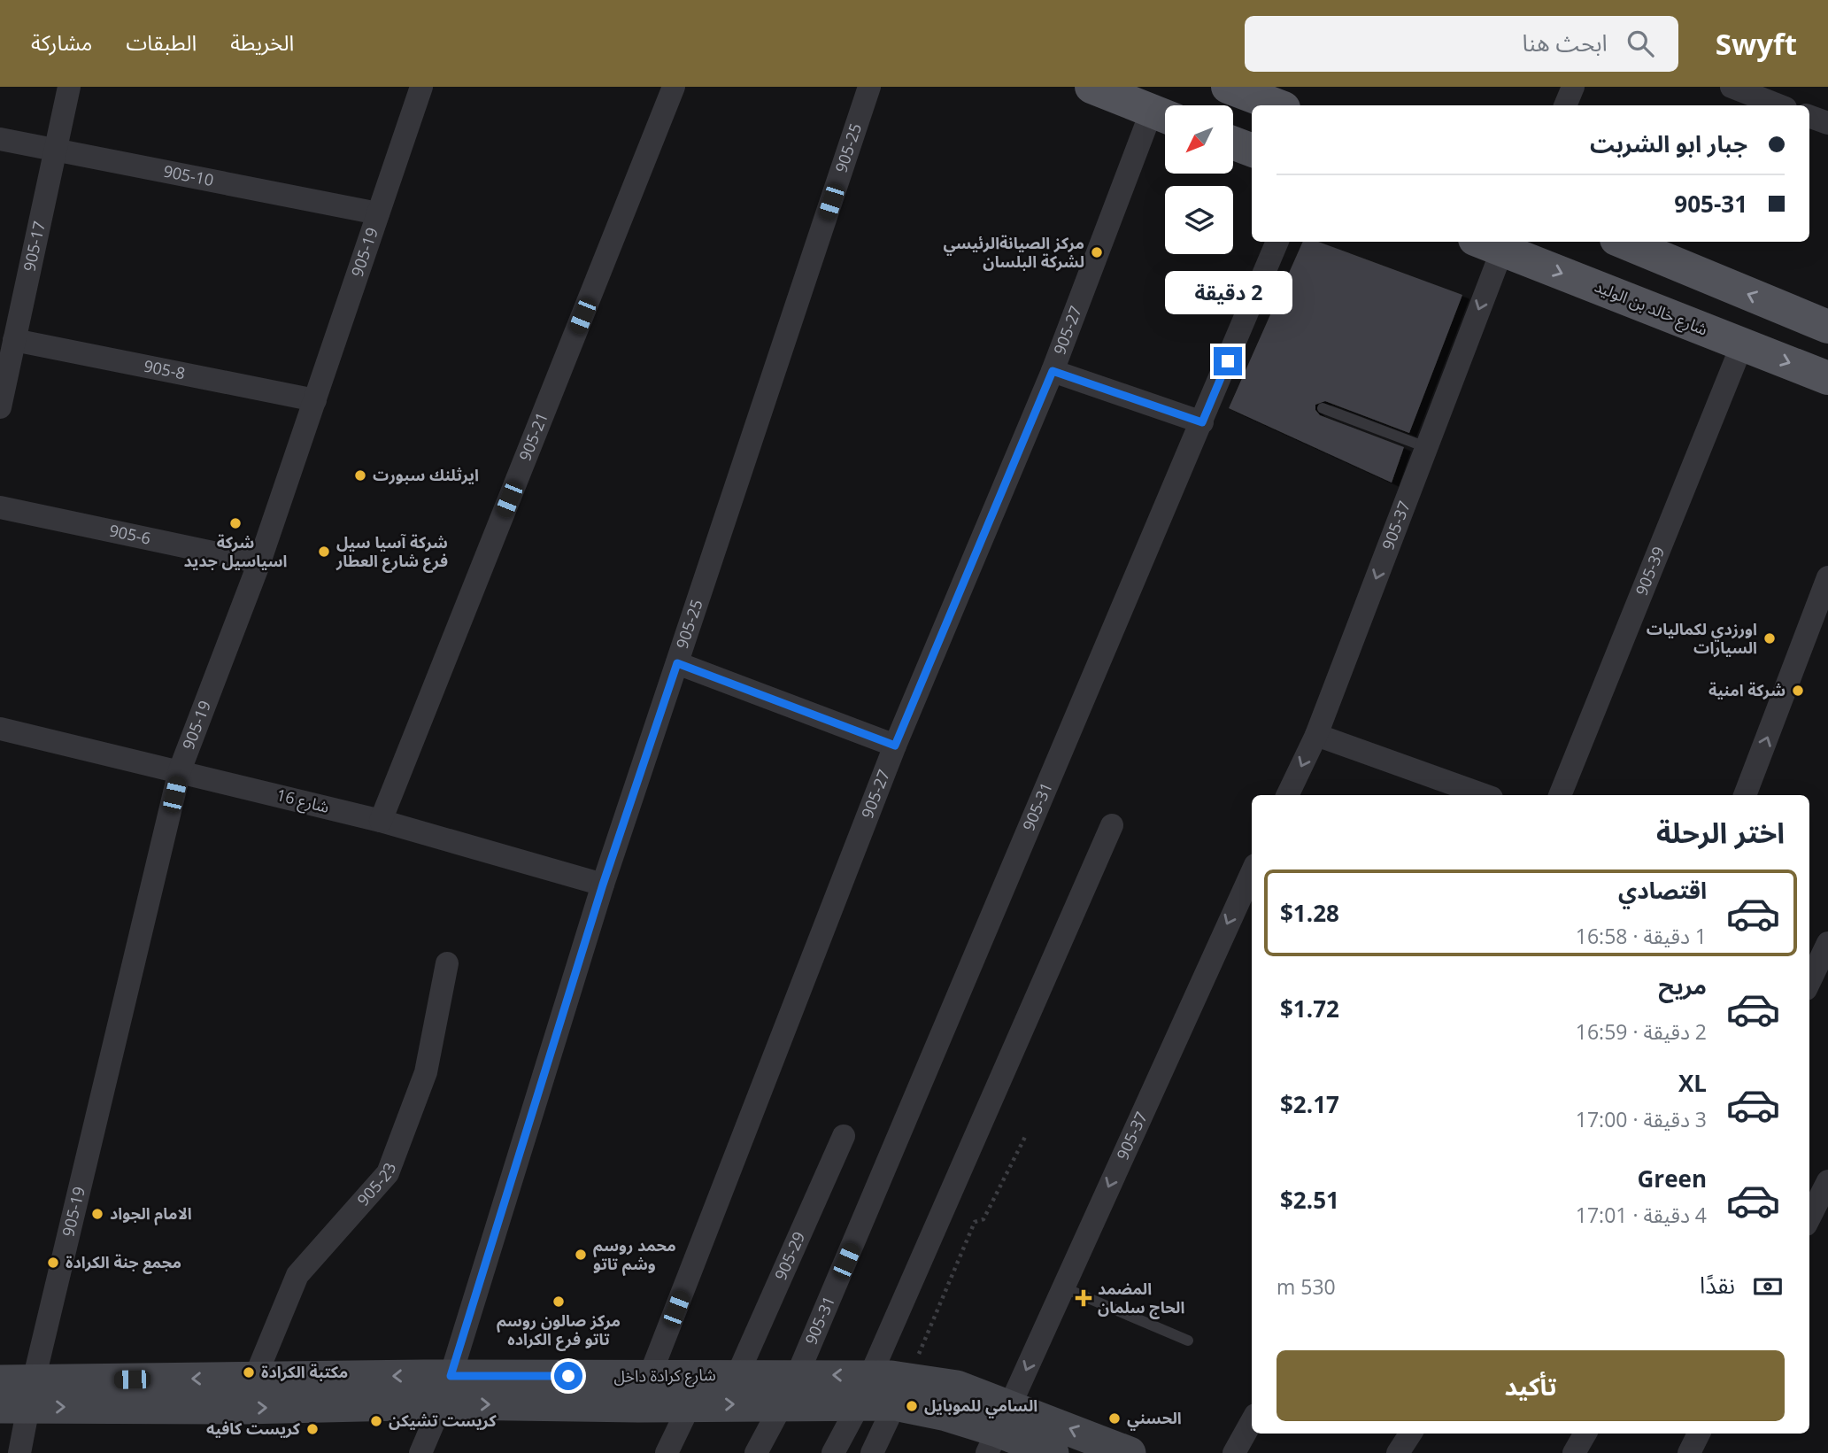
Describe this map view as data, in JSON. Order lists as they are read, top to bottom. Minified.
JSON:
{"streets":{"main road":["شارع خالد بن الوليد","شارع كرادة داخل"],"street":["905-25","905-10","905-17","905-19","905-27","905-8","905-21","905-37","905-6","905-39","شارع 16","905-31","905-23","905-29"]},"crossings":[["905-25","شارع 16"],["905-25","شارع كرادة داخل"],["905-10","905-17"],["905-10","905-19"],["905-17","905-8"],["905-19","905-8"],["905-19","905-6"],["905-19","شارع 16"],["905-19","شارع كرادة داخل"],["شارع خالد بن الوليد","905-37"],["شارع خالد بن الوليد","905-39"],["905-27","شارع كرادة داخل"],["905-21","شارع 16"],["905-37","شارع كرادة داخل"],["905-31","شارع كرادة داخل"],["905-23","شارع كرادة داخل"],["905-29","شارع كرادة داخل"]],"places":{"other":["مركز الصيانةالرئيسي لشركة البلسان","ايرثلنك سبورت","شركة اسياسيل جديد","شركة آسيا سيل فرع شارع العطار","اورزدي لكماليات السيارات","شركة امنية","الامام الجواد","محمد روسم وشم تاتو","مجمع جنة الكرادة","مركز صالون روسم تاتو فرع الكراده","مكتبة الكرادة","السامي للموبايل","الحسني","كريست تشيكن","كريست كافيه"],"health":["المضمد الحاج سلمان"]},"north":"bottom left","page":{"header":"Swyft","search":"ابحث هنا","nav":["الخريطة","الطبقات","مشاركة"],"banner":["جبار ابو الشربت","905-31"],"bubble":"2 دقيقة","heading":"اختر الرحلة","list":[{"name":"اقتصادي","note":"1 دقيقة · 16:58","value":"$1.28"},{"name":"مريح","note":"2 دقيقة · 16:59","value":"$1.72"},{"name":"XL","note":"3 دقيقة · 17:00","value":"$2.17"},{"name":"Green","note":"4 دقيقة · 17:01","value":"$2.51"}],"pay":["نقدًا","530 m"],"buttons":"تأكيد"}}
